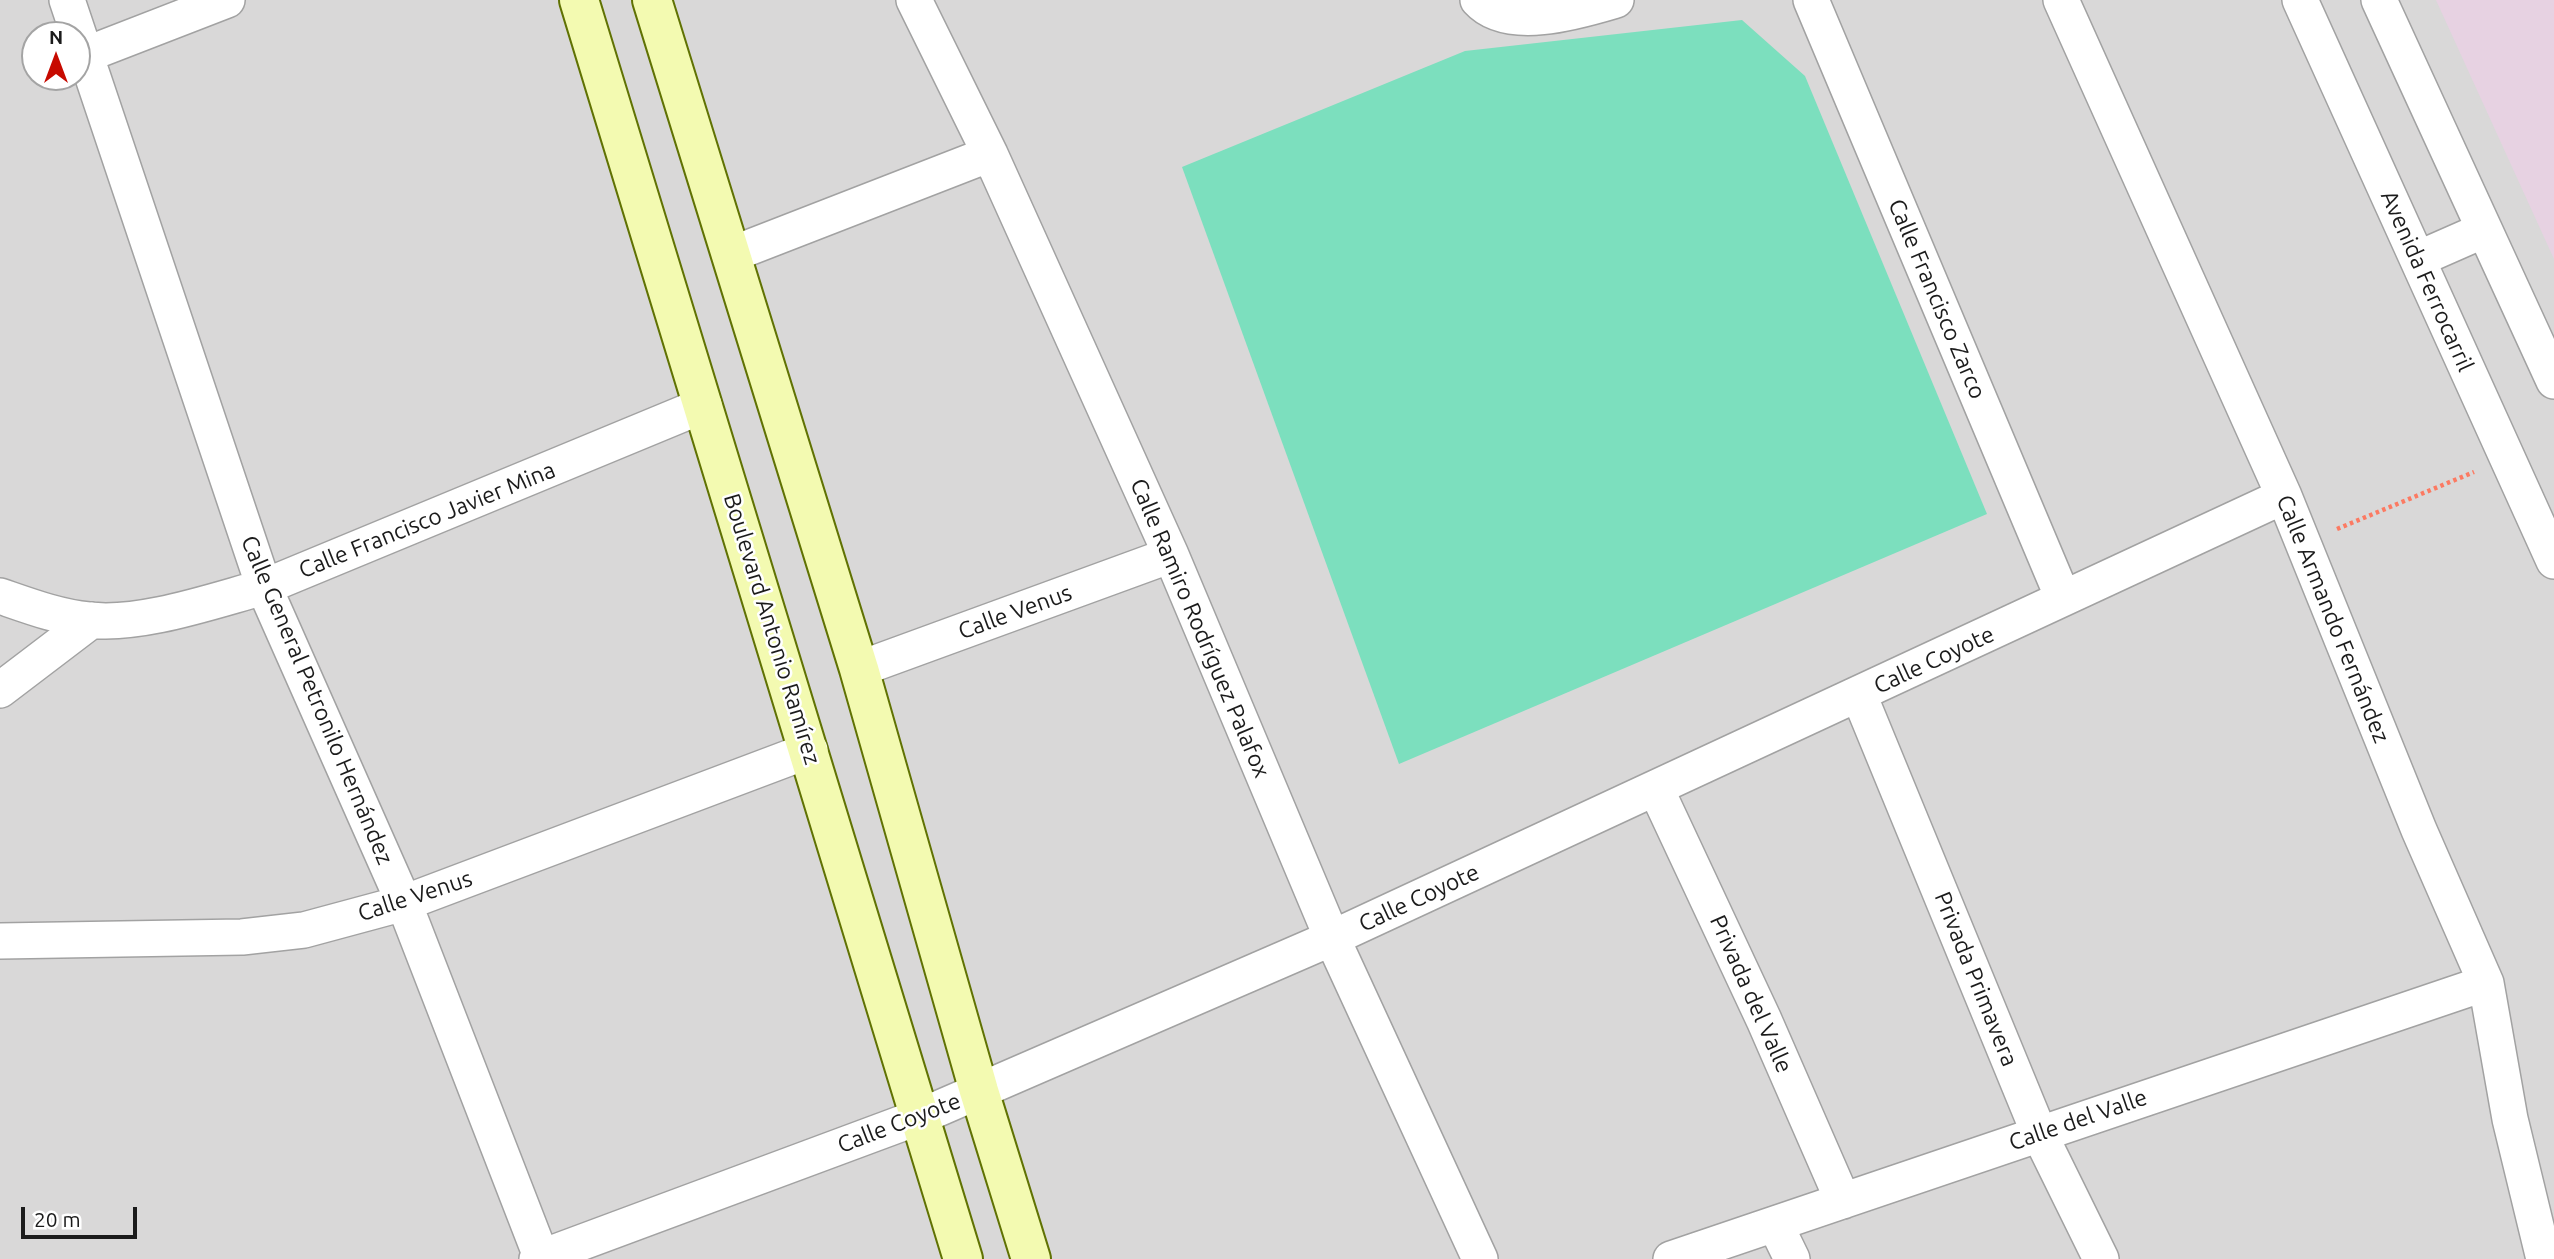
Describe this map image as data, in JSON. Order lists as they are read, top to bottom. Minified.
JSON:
{"streets":{"main road":["Boulevard Antonio Ramírez"],"street":["Avenida Ferrocarril","Calle Francisco Zarco","Calle Francisco Javier Mina","Calle Venus","Calle Armando Fernández","Calle Ramiro Rodríguez Palafox","Calle Coyote","Calle General Petronilo Hernández","Privada Primavera","Privada del Valle","Calle del Valle"]},"crossings":[["Calle Francisco Zarco","Calle Coyote"],["Calle Francisco Javier Mina","Boulevard Antonio Ramírez"],["Calle Francisco Javier Mina","Calle General Petronilo Hernández"],["Calle Venus","Calle Ramiro Rodríguez Palafox"],["Calle Venus","Boulevard Antonio Ramírez"],["Calle Venus","Calle General Petronilo Hernández"],["Calle Armando Fernández","Calle Coyote"],["Calle Armando Fernández","Calle del Valle"],["Calle Ramiro Rodríguez Palafox","Calle Coyote"],["Boulevard Antonio Ramírez","Calle Coyote"],["Calle Coyote","Calle General Petronilo Hernández"],["Calle Coyote","Privada Primavera"],["Calle Coyote","Privada del Valle"],["Privada Primavera","Calle del Valle"],["Privada del Valle","Calle del Valle"]],"scale_bar":"20 m","north":"top"}
